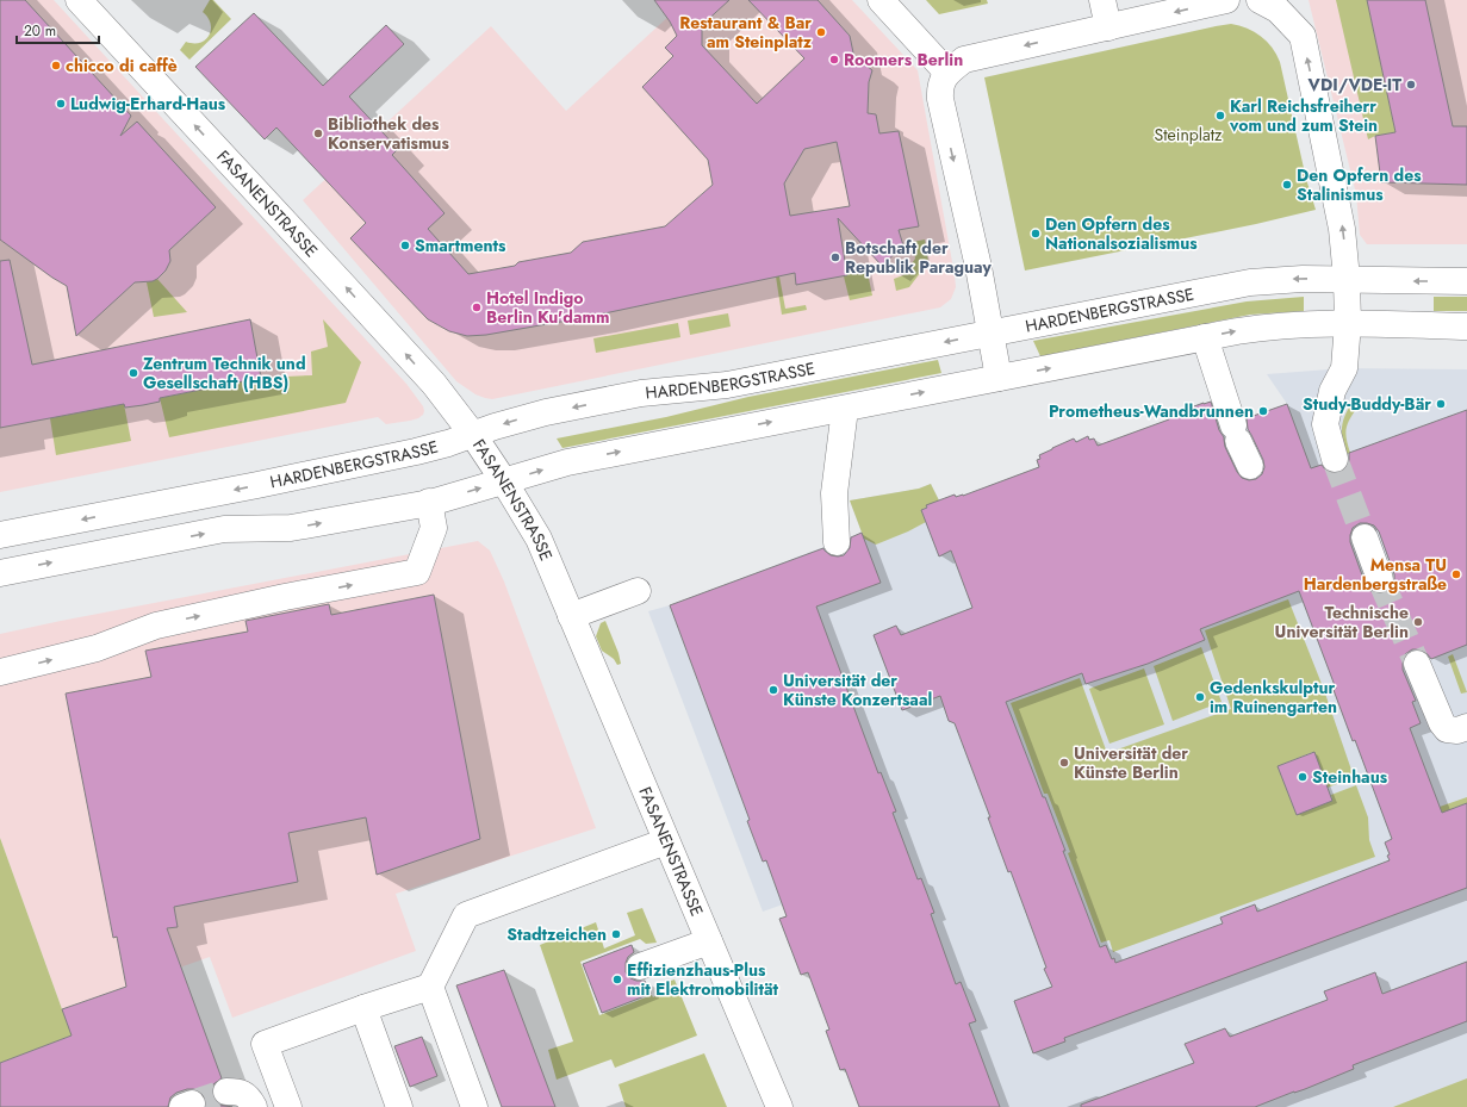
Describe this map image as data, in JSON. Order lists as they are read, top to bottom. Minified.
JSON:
{"streets":{"main road":["FASANENSTRASSE","HARDENBERGSTRASSE"]},"crossings":[["FASANENSTRASSE","HARDENBERGSTRASSE"]],"one_way":["FASANENSTRASSE"],"parks":["Steinplatz"],"places":["Restaurant & Bar am Steinplatz","Roomers Berlin","chicco di caffè","VDI/VDE-IT","Ludwig-Erhard-Haus","Karl Reichsfreiherr vom und zum Stein","Bibliothek des Konservatismus","Den Opfern des Stalinismus","Den Opfern des Nationalsozialismus","Smartments","Botschaft der Republik Paraguay","Hotel Indigo Berlin Ku'damm","Zentrum Technik und Gesellschaft (HBS)","Study-Buddy-Bär","Prometheus-Wandbrunnen","Mensa TU Hardenbergstraße","Technische Universität Berlin","Universität der Künste Konzertsaal","Gedenkskulptur im Ruinengarten","Universität der Künste Berlin","Steinhaus","Stadtzeichen","Effizienzhaus-Plus mit Elektromobilität"],"scale_bar":"20 m"}
